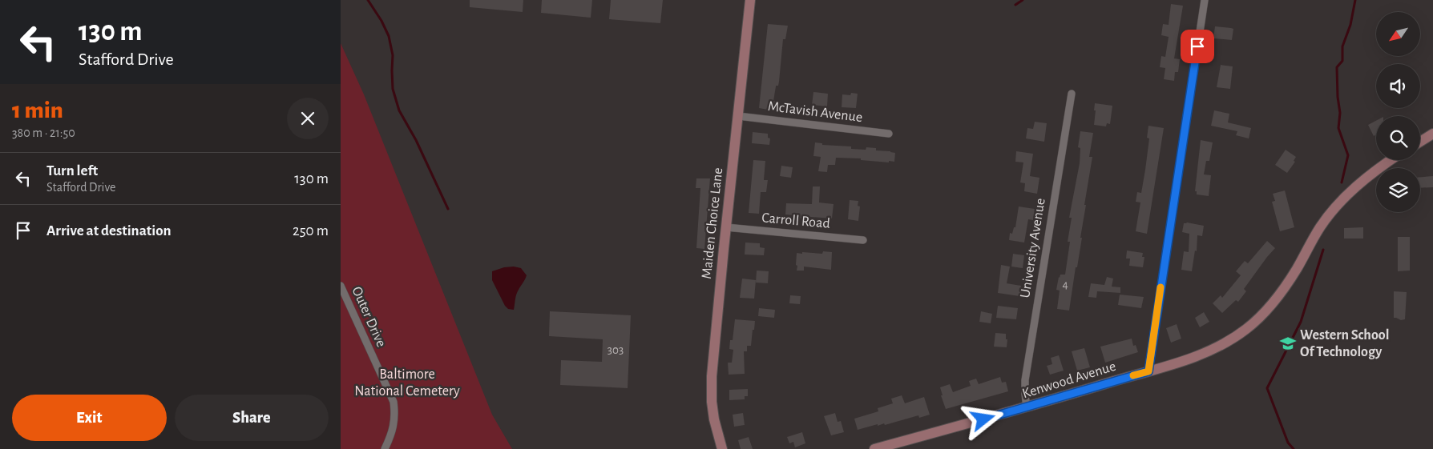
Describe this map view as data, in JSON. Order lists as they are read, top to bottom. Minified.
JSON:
{"streets":{"street":["McTavish Avenue","Carroll Road","Maiden Choice Lane","University Avenue","Outer Drive","Kenwood Avenue"]},"crossings":[["McTavish Avenue","Maiden Choice Lane"],["Carroll Road","Maiden Choice Lane"],["University Avenue","Kenwood Avenue"]],"parks":["Baltimore National Cemetery"],"places":{"school or university":["Western School Of Technology"]},"house_numbers":["4","303"],"north":"bottom left","page":{"turn":["130 m","Stafford Drive"],"heading":["1 min","380 m · 21:50"],"list":[{"name":"Turn left","note":"Stafford Drive","value":"130 m"},{"name":"Arrive at destination","value":"250 m"}],"buttons":["Exit","Share"]}}
